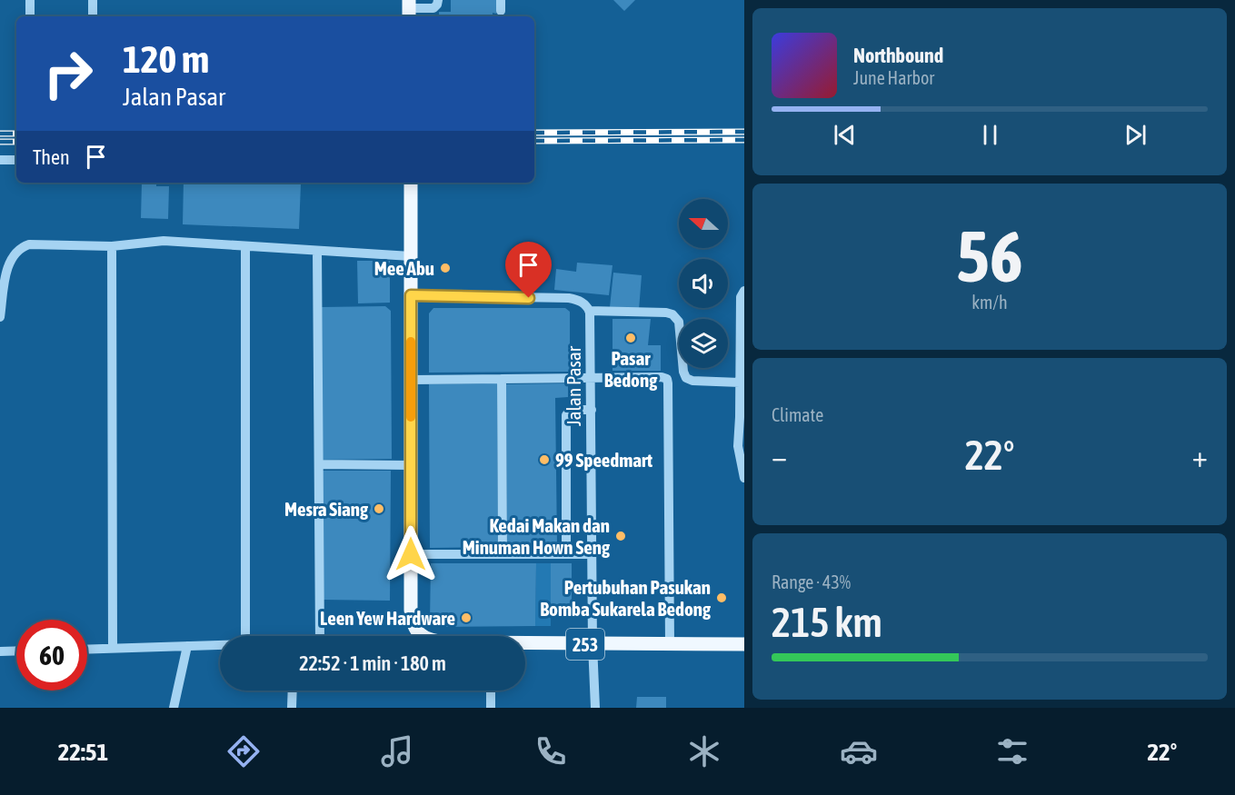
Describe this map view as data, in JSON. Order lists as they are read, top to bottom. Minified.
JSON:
{"streets":{"main road":["253"],"street":["Jalan Pasar"]},"crossings":[["Jalan Pasar","253"]],"places":["Mee Abu","Pasar Bedong","99 Speedmart","Mesra Siang","Kedai Makan dan Minuman Hown Seng","Pertubuhan Pasukan Bomba Sukarela Bedong","Leen Yew Hardware"],"north":"left","page":{"turn":["120 m","Jalan Pasar"],"song":["Northbound","June Harbor"],"then":"Then","tile":[["56","km/h"],"Climate",["Range · 43%","215 km"]],"heat":["−","22°","+"],"limit":"60","trip":"22:52 · 1 min · 180 m","tabs":["22:51","22°"]}}
